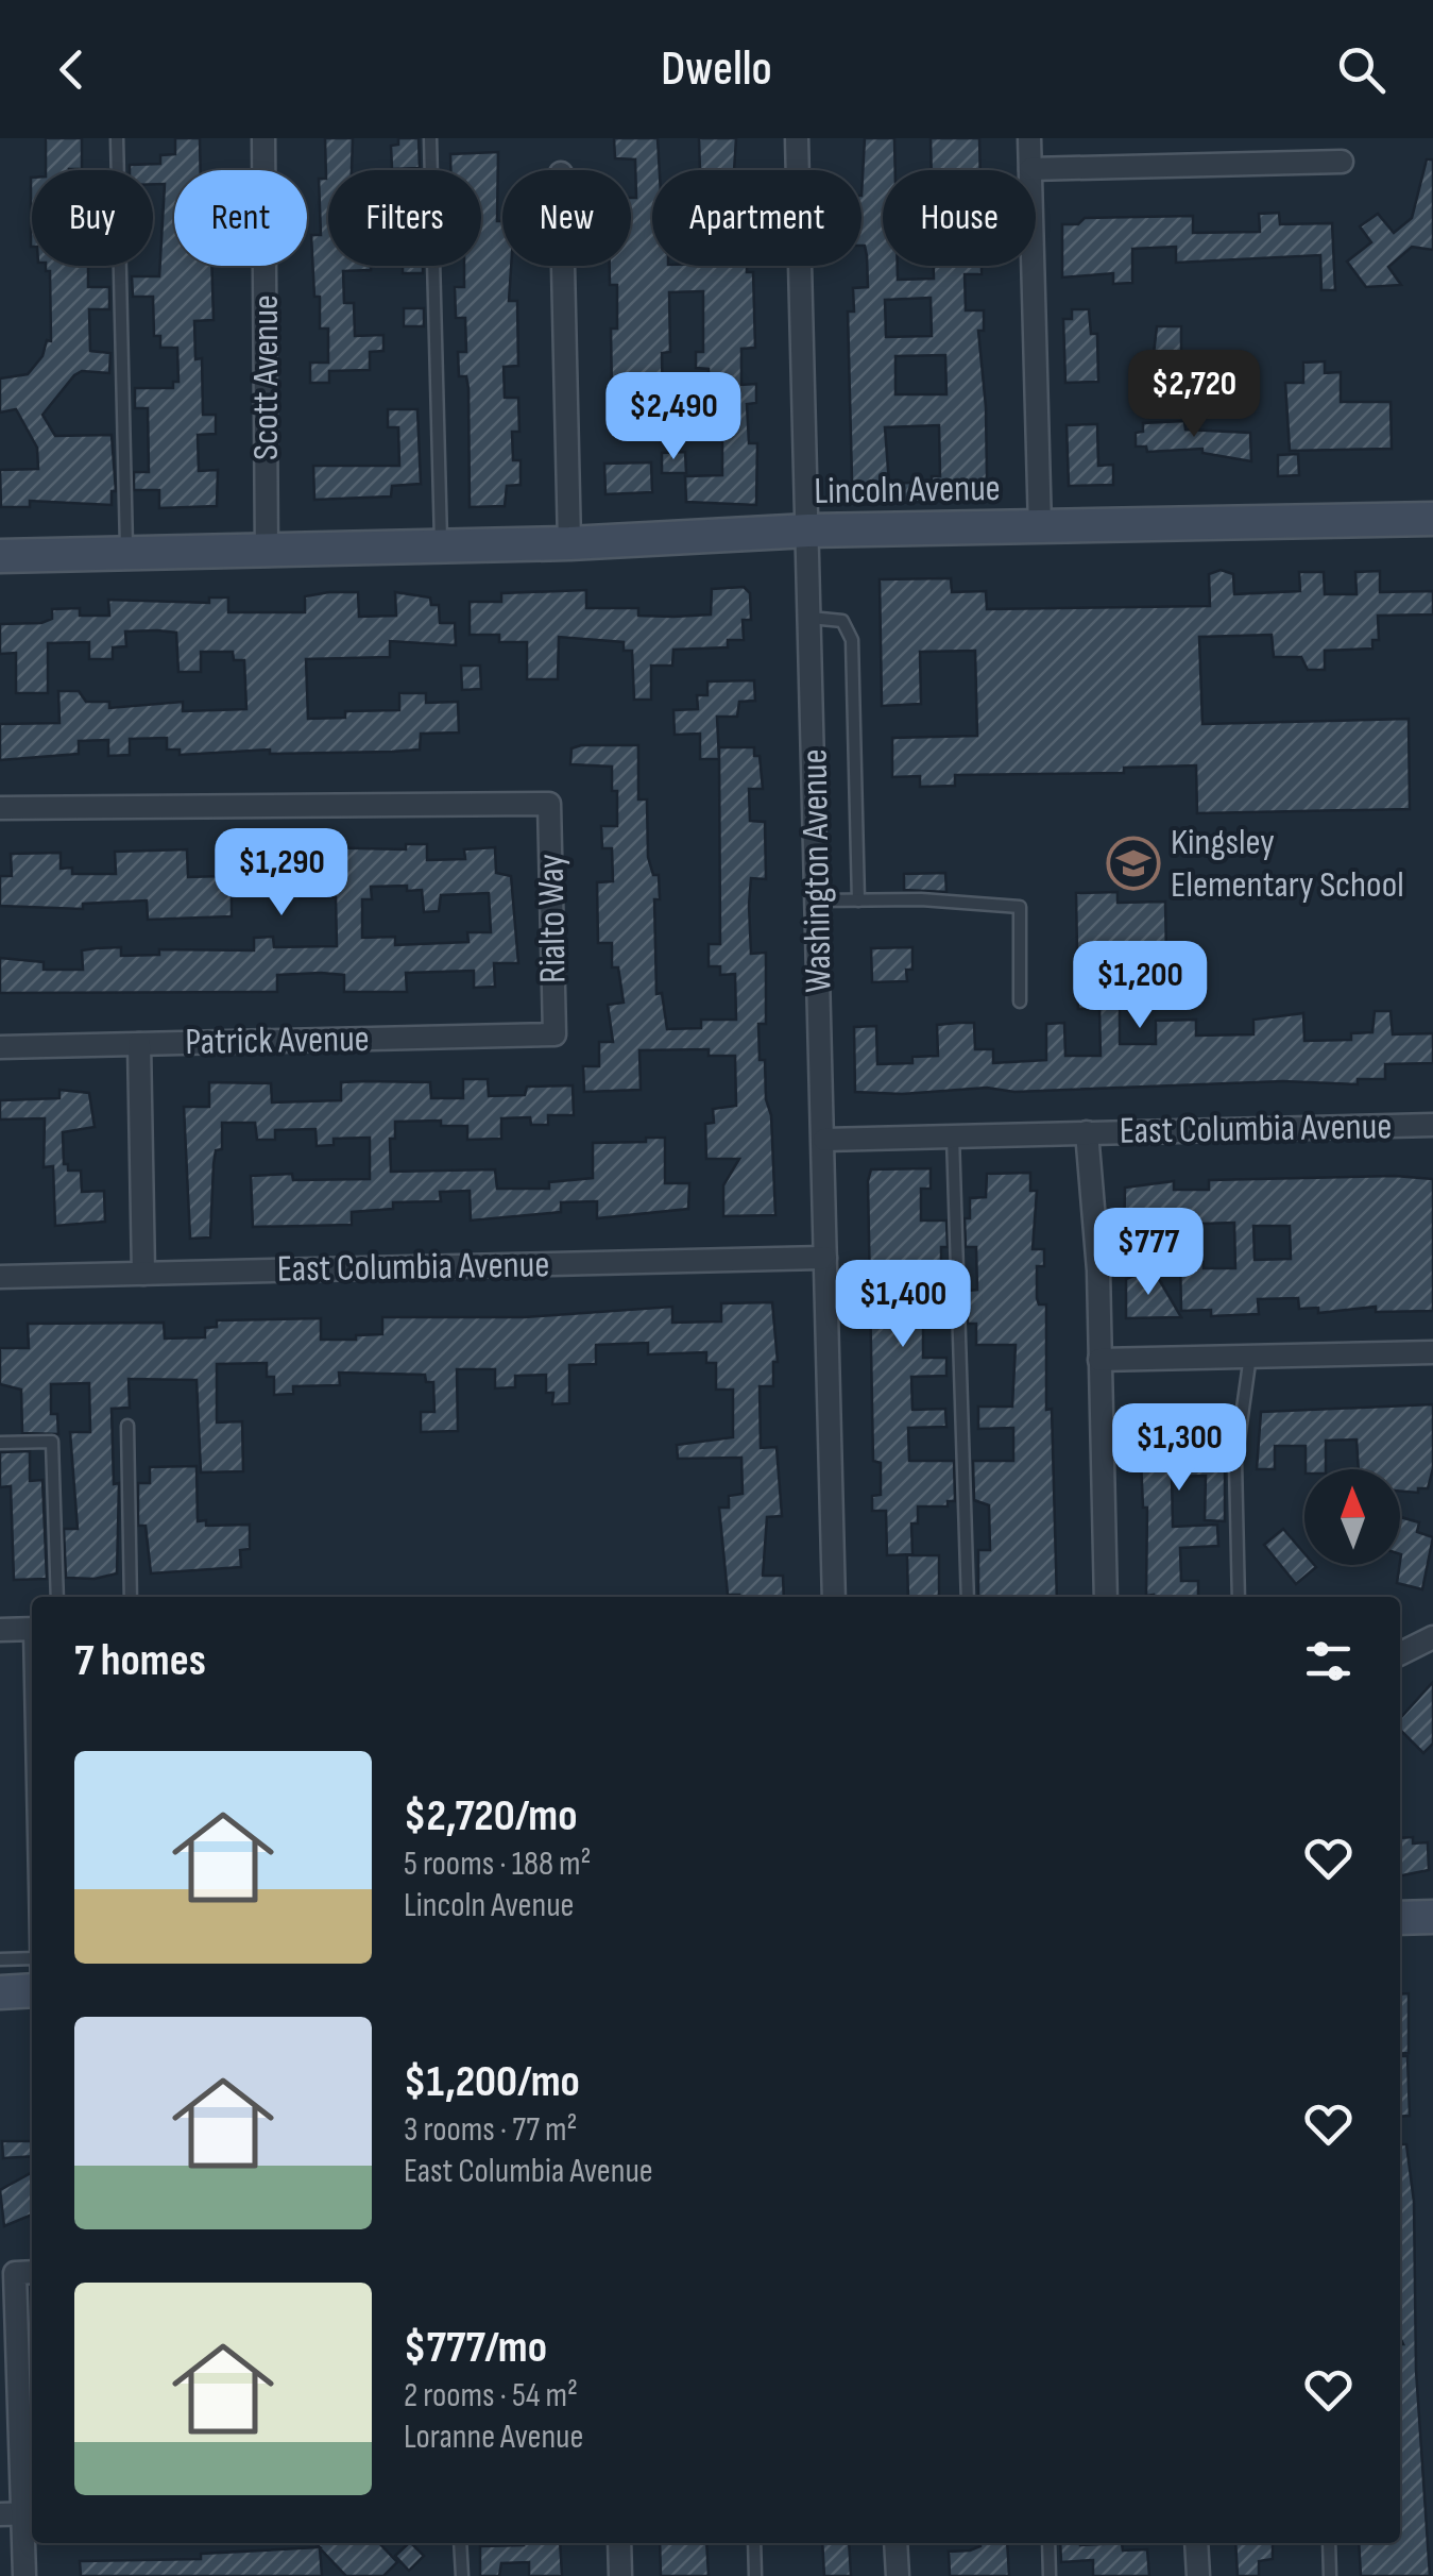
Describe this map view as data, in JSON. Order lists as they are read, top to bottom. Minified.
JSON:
{"streets":{"street":["Scott Avenue","Lincoln Avenue","Washington Avenue","Rialto Way","Patrick Avenue","East Columbia Avenue"]},"crossings":[["Scott Avenue","Lincoln Avenue"],["Lincoln Avenue","Washington Avenue"],["Washington Avenue","East Columbia Avenue"],["Rialto Way","Patrick Avenue"]],"places":{"school or university":["Kingsley Elementary School"]},"north":"top","page":{"header":"Dwello","chip":["Buy","Rent","Filters","New","Apartment","House"],"price":["$2,720","$2,490","$1,290","$1,200","$777","$1,400","$1,300"],"heading":"7 homes","list":[{"name":"$2,720/mo","note":"5 rooms · 188 m² · Lincoln Avenue"},{"name":"$1,200/mo","note":"3 rooms · 77 m² · East Columbia Avenue"},{"name":"$777/mo","note":"2 rooms · 54 m² · Loranne Avenue"}]}}
